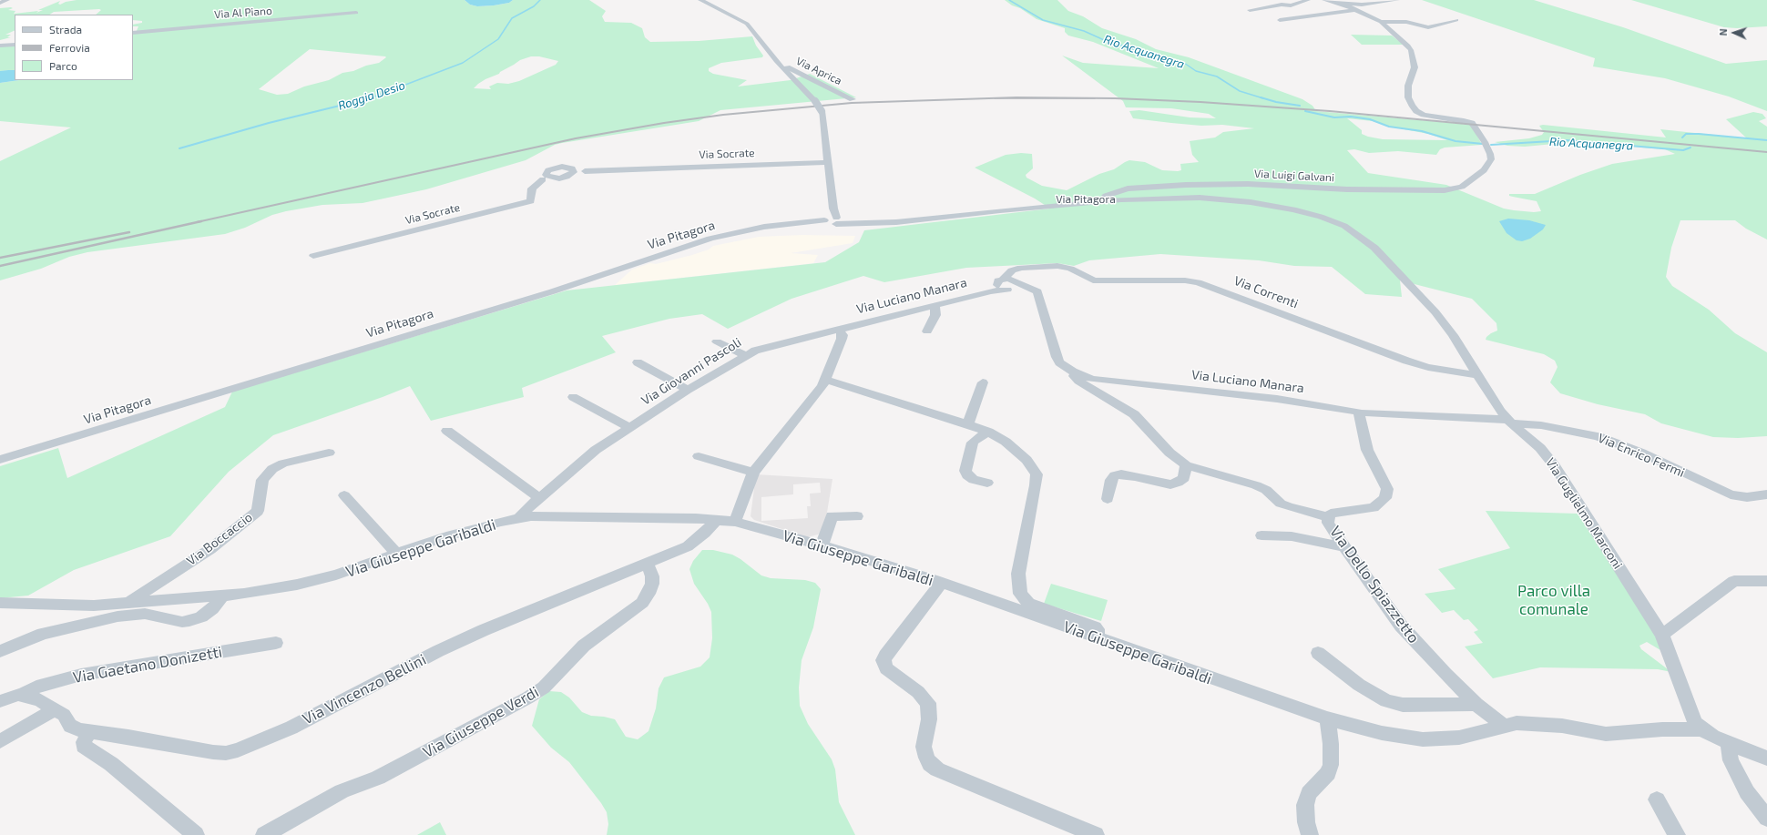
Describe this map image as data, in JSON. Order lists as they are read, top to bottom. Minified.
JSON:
{"streets":{"street":["Via Al Piano","Via Aprica","Via Socrate","Via Luigi Galvani","Via Pitagora","Via Correnti","Via Luciano Manara","Via Giovanni Pascoli","Via Enrico Fermi","Via Guglielmo Marconi","Via Boccaccio","Via Giuseppe Garibaldi","Via Dello Spiazzetto","Via Gaetano Donizetti","Via Vincenzo Bellini","Via Giuseppe Verdi"]},"crossings":[["Via Luigi Galvani","Via Pitagora"],["Via Pitagora","Via Guglielmo Marconi"],["Via Correnti","Via Luciano Manara"],["Via Correnti","Via Guglielmo Marconi"],["Via Luciano Manara","Via Giovanni Pascoli"],["Via Luciano Manara","Via Enrico Fermi"],["Via Luciano Manara","Via Guglielmo Marconi"],["Via Giovanni Pascoli","Via Giuseppe Garibaldi"],["Via Enrico Fermi","Via Guglielmo Marconi"],["Via Guglielmo Marconi","Via Giuseppe Garibaldi"],["Via Boccaccio","Via Giuseppe Garibaldi"],["Via Giuseppe Garibaldi","Via Dello Spiazzetto"],["Via Giuseppe Garibaldi","Via Vincenzo Bellini"],["Via Gaetano Donizetti","Via Vincenzo Bellini"],["Via Vincenzo Bellini","Via Giuseppe Verdi"]],"water":["Rio Acquanegra","Roggia Desio"],"parks":["Parco villa comunale"],"legend":["Strada","Ferrovia","Parco"],"north":"left"}
